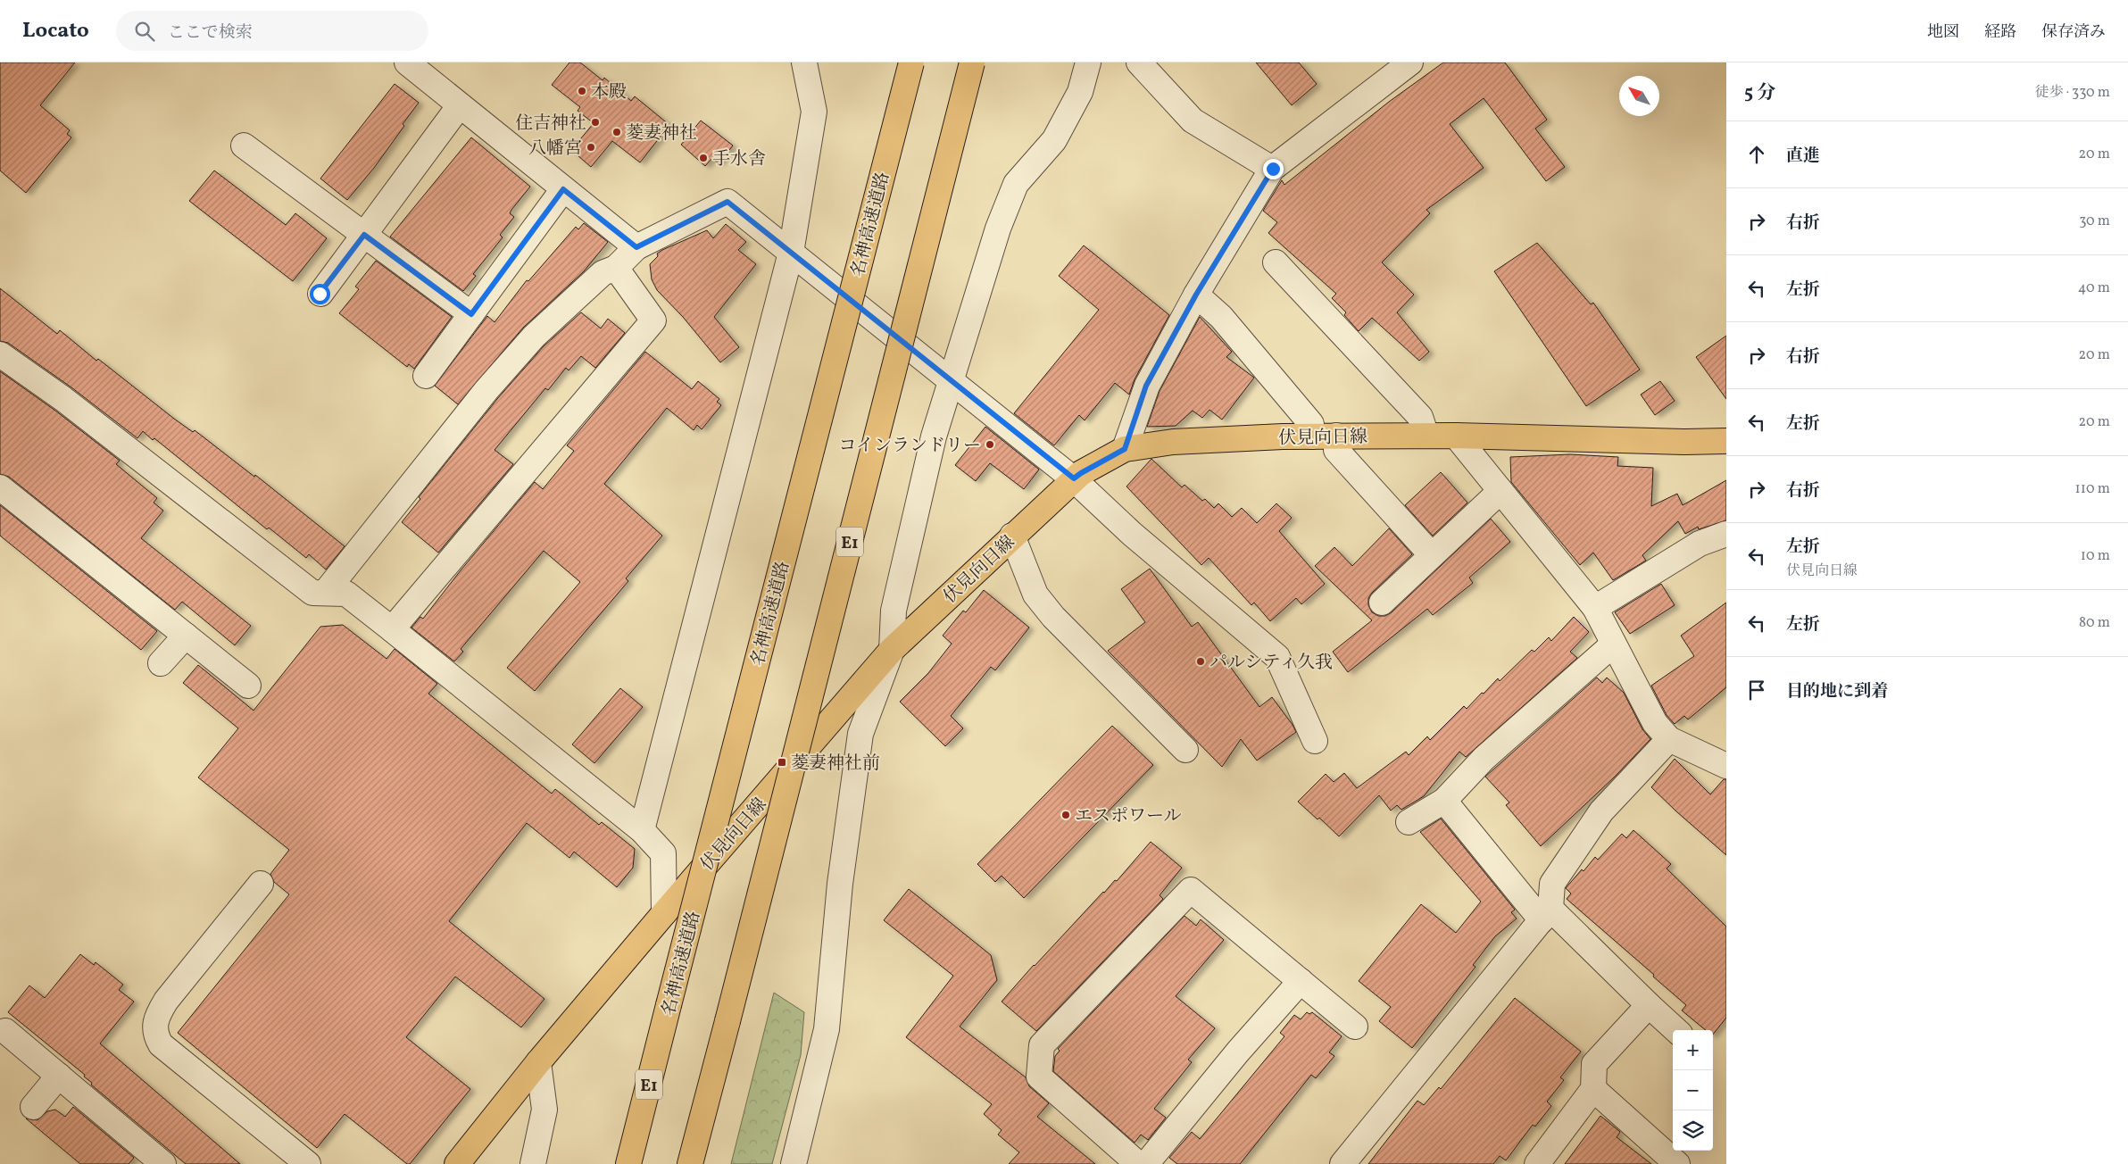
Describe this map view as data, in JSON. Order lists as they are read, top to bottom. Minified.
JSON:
{"streets":{"main road":["名神高速道路","伏見向日線","E1"]},"places":{"other":["本殿","住吉神社","菱妻神社","八幡宮","手水舎","コインランドリー","パルシティ久我","エスポワール"],"transit":["菱妻神社前"]},"north":"top left","page":{"header":"Locato","search":"ここで検索","nav":["地図","経路","保存済み"],"heading":["5 分","徒歩 · 330 m"],"list":[["直進","20 m"],["右折","30 m"],["左折","40 m"],["右折","20 m"],["左折","20 m"],["右折","110 m"],["左折","伏見向日線","10 m"],["左折","80 m"],"目的地に到着"],"map_buttons":["+","−"]}}
